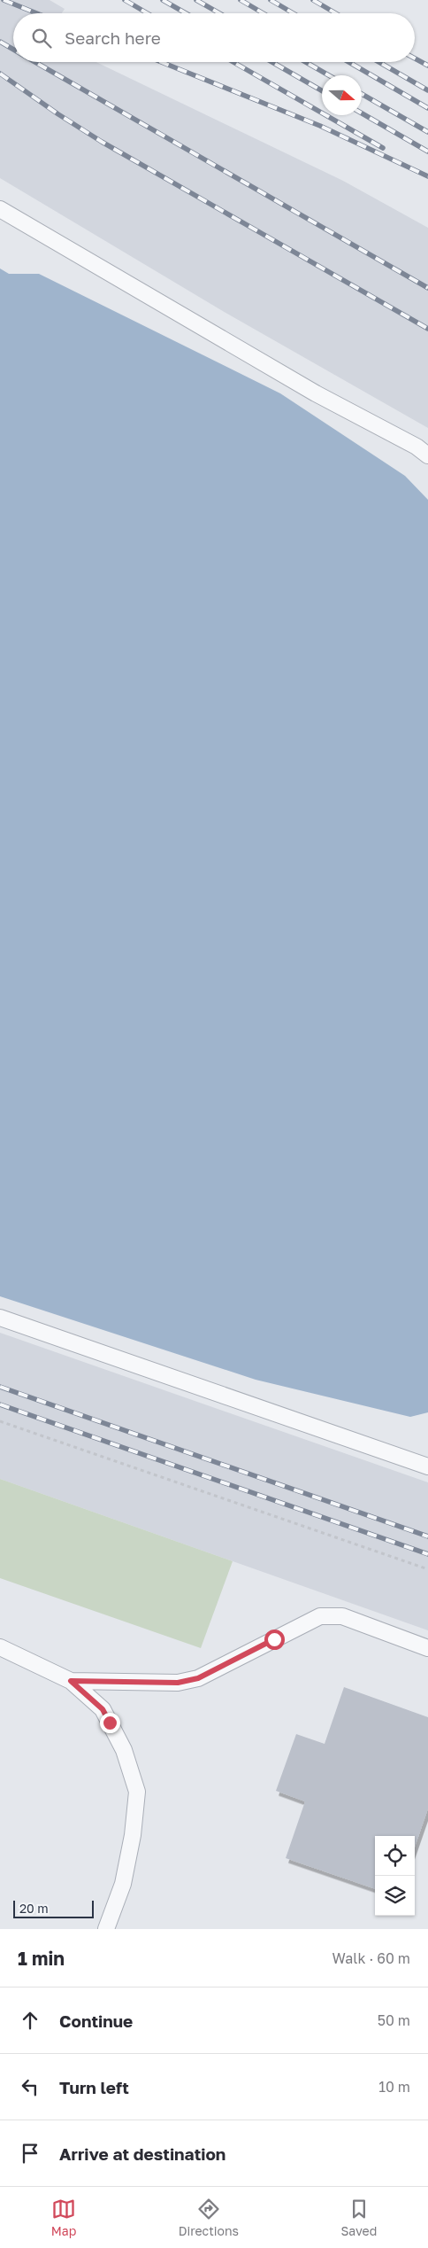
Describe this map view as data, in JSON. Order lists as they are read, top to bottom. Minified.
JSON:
{"scale_bar":"20 m","north":"right","page":{"search":"Search here","scale":"20 m","heading":["1 min","Walk · 60 m"],"list":[["Continue","50 m"],["Turn left","10 m"],"Arrive at destination"],"nav":["Map","Directions","Saved"]}}
